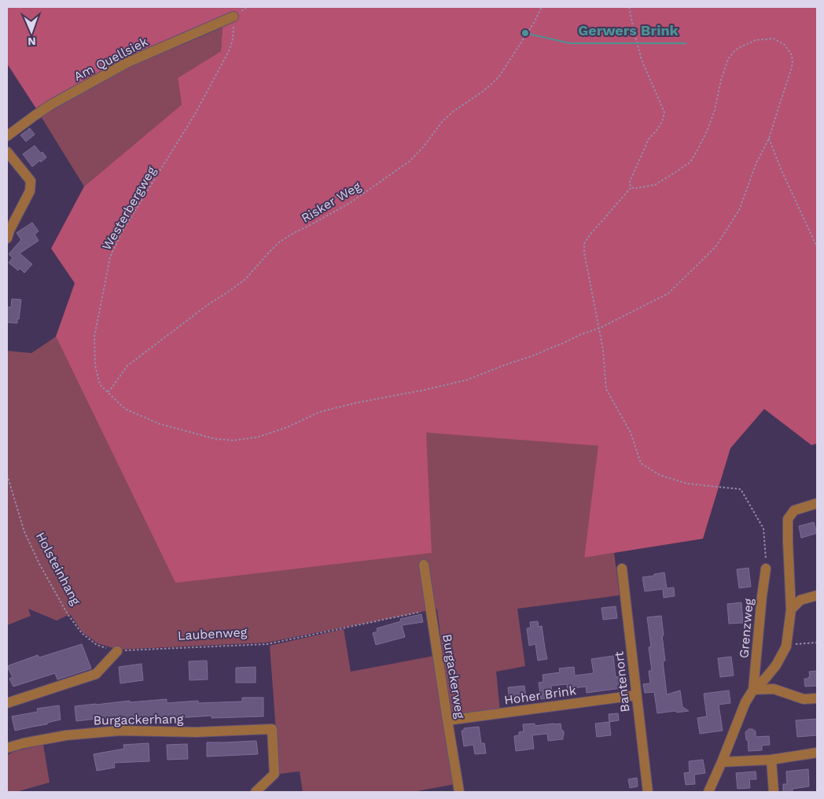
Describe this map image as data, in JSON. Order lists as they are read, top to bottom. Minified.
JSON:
{"streets":{"street":["Am Quellsiek","Grenzweg","Burgackerweg","Bantenort","Hoher Brink","Burgackerhang"],"path":["Risker Weg","Westerbergweg","Holsteinhang","Laubenweg"]},"crossings":[["Am Quellsiek","Westerbergweg"],["Risker Weg","Westerbergweg"],["Holsteinhang","Laubenweg"],["Laubenweg","Burgackerweg"],["Burgackerweg","Hoher Brink"],["Bantenort","Hoher Brink"]],"places":["Gerwers Brink"],"north":"bottom"}
